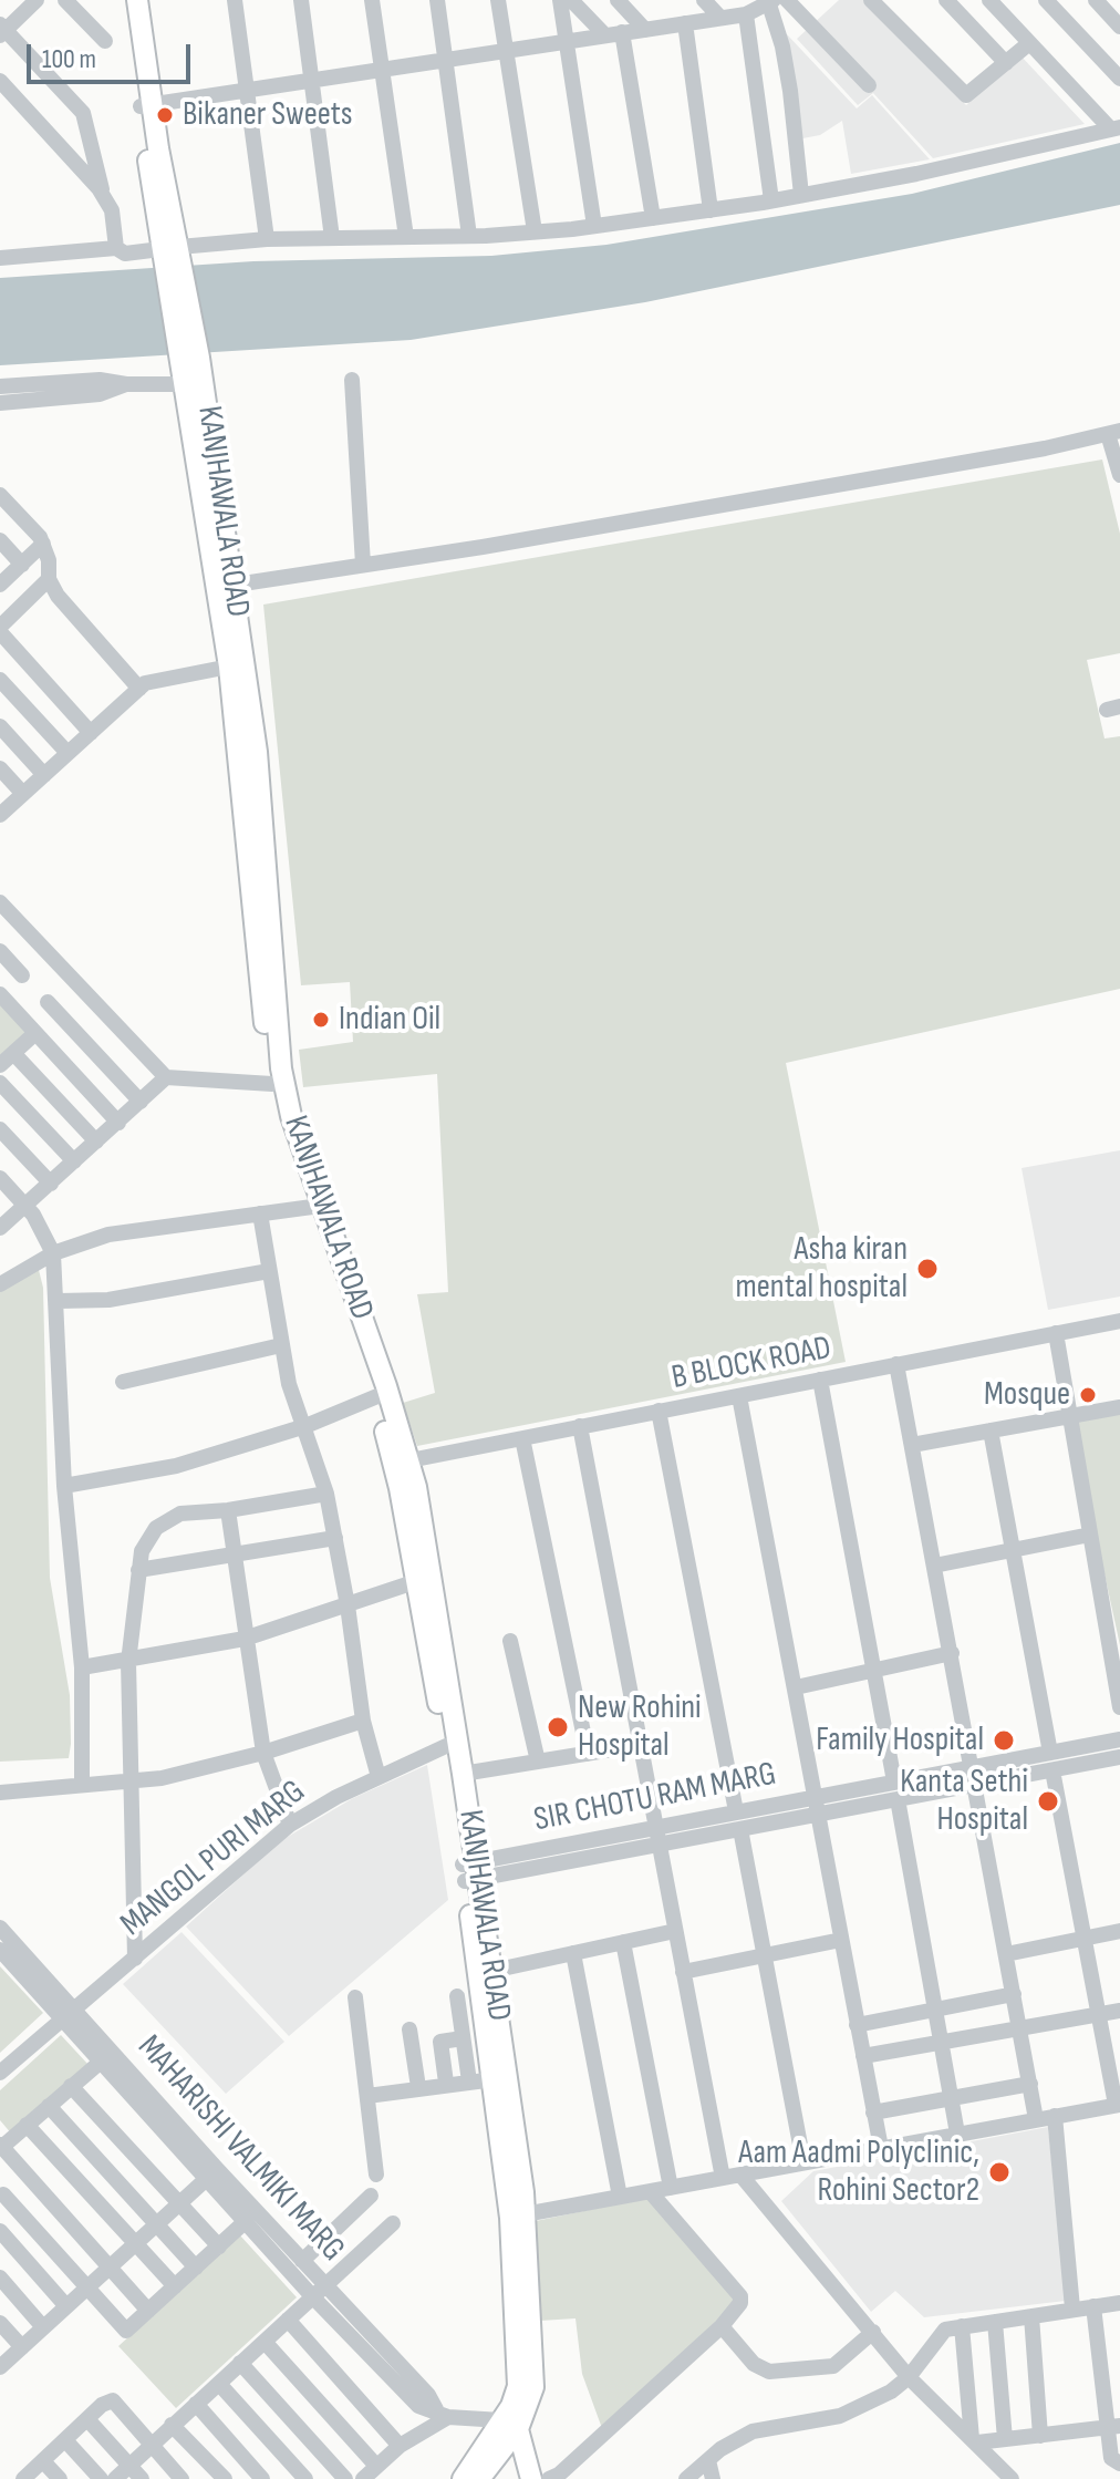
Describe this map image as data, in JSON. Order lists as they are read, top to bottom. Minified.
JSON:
{"streets":{"main road":["KANJHAWALA ROAD"],"street":["B BLOCK ROAD","SIR CHOTU RAM MARG","MANGOL PURI MARG","MAHARISHI VALMIKI MARG"]},"crossings":[["KANJHAWALA ROAD","B BLOCK ROAD"],["KANJHAWALA ROAD","SIR CHOTU RAM MARG"],["KANJHAWALA ROAD","MANGOL PURI MARG"],["MANGOL PURI MARG","MAHARISHI VALMIKI MARG"]],"places":["Bikaner Sweets","Indian Oil","Asha kiran mental hospital","Mosque","New Rohini Hospital","Family Hospital","Kanta Sethi Hospital","Aam Aadmi Polyclinic, Rohini Sector2"],"scale_bar":"100 m"}
